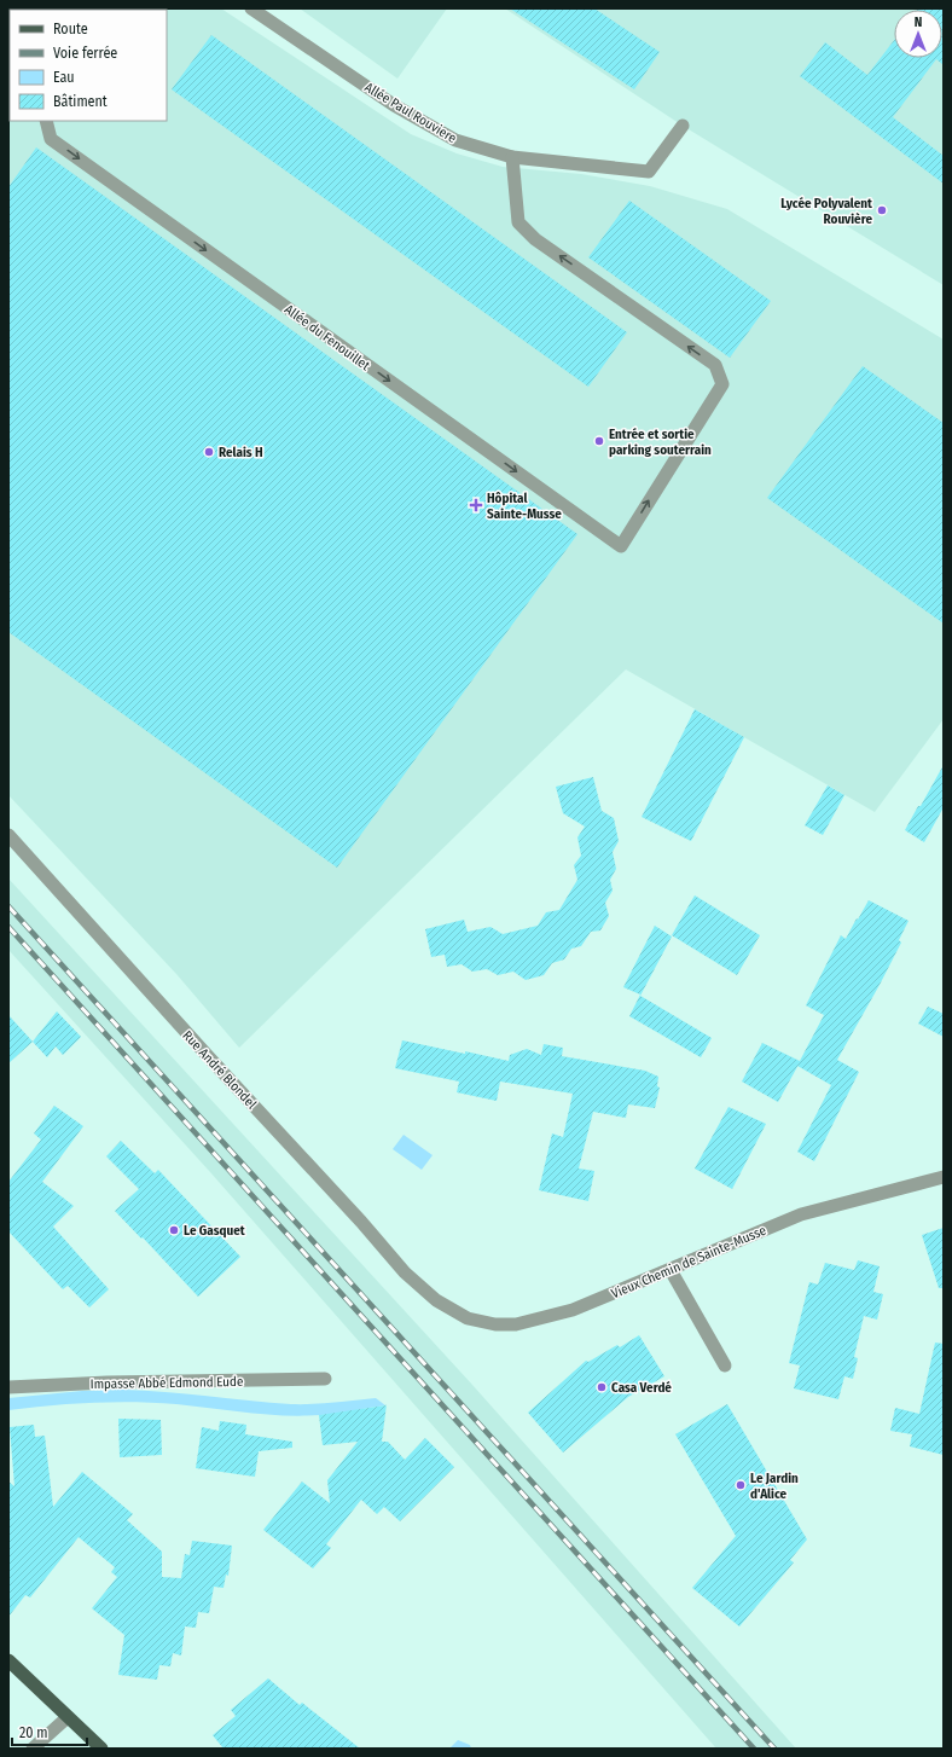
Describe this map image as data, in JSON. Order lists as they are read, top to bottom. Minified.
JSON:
{"streets":{"street":["Allée Paul Rouviere","Allée du Fenouillet","Rue André Blondel","Vieux Chemin de Sainte-Musse","Impasse Abbé Edmond Eude"]},"crossings":[["Allée Paul Rouviere","Allée du Fenouillet"],["Rue André Blondel","Vieux Chemin de Sainte-Musse"]],"places":{"other":["Lycée Polyvalent Rouvière","Entrée et sortie parking souterrain","Relais H","Le Gasquet","Casa Verdé","Le Jardin d'Alice"],"health":["Hôpital Sainte-Musse"]},"legend":["Route","Voie ferrée","Eau","Bâtiment"],"scale_bar":"20 m","north":"top"}
